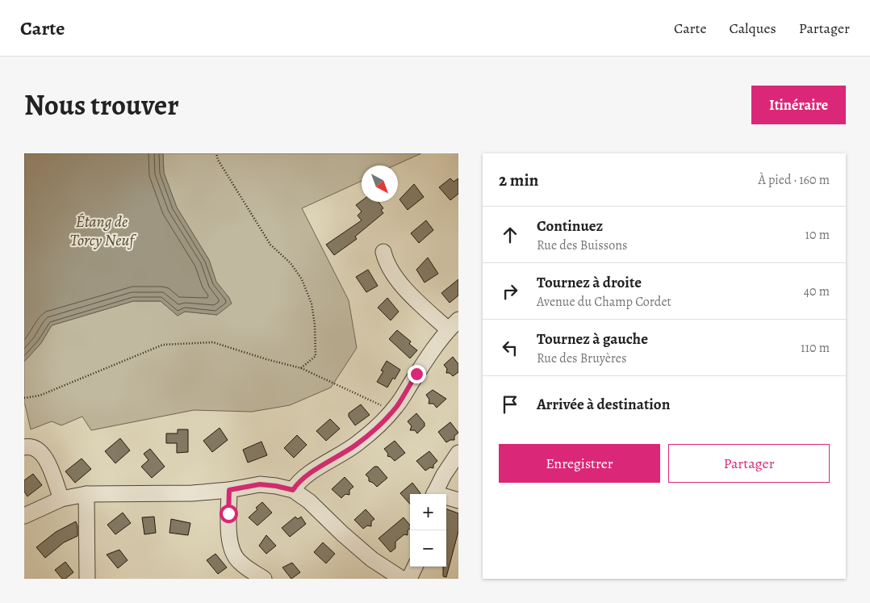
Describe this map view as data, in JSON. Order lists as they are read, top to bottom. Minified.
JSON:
{"water":["Étang de Torcy Neuf"],"north":"bottom right","page":{"header":"Carte","nav":["Carte","Calques","Partager"],"title":"Nous trouver","buttons":["Itinéraire",["Enregistrer","Partager"]],"heading":["2 min","À pied · 160 m"],"list":[["Continuez","Rue des Buissons","10 m"],["Tournez à droite","Avenue du Champ Cordet","40 m"],["Tournez à gauche","Rue des Bruyères","110 m"],"Arrivée à destination"],"map_buttons":["+","−"]}}
